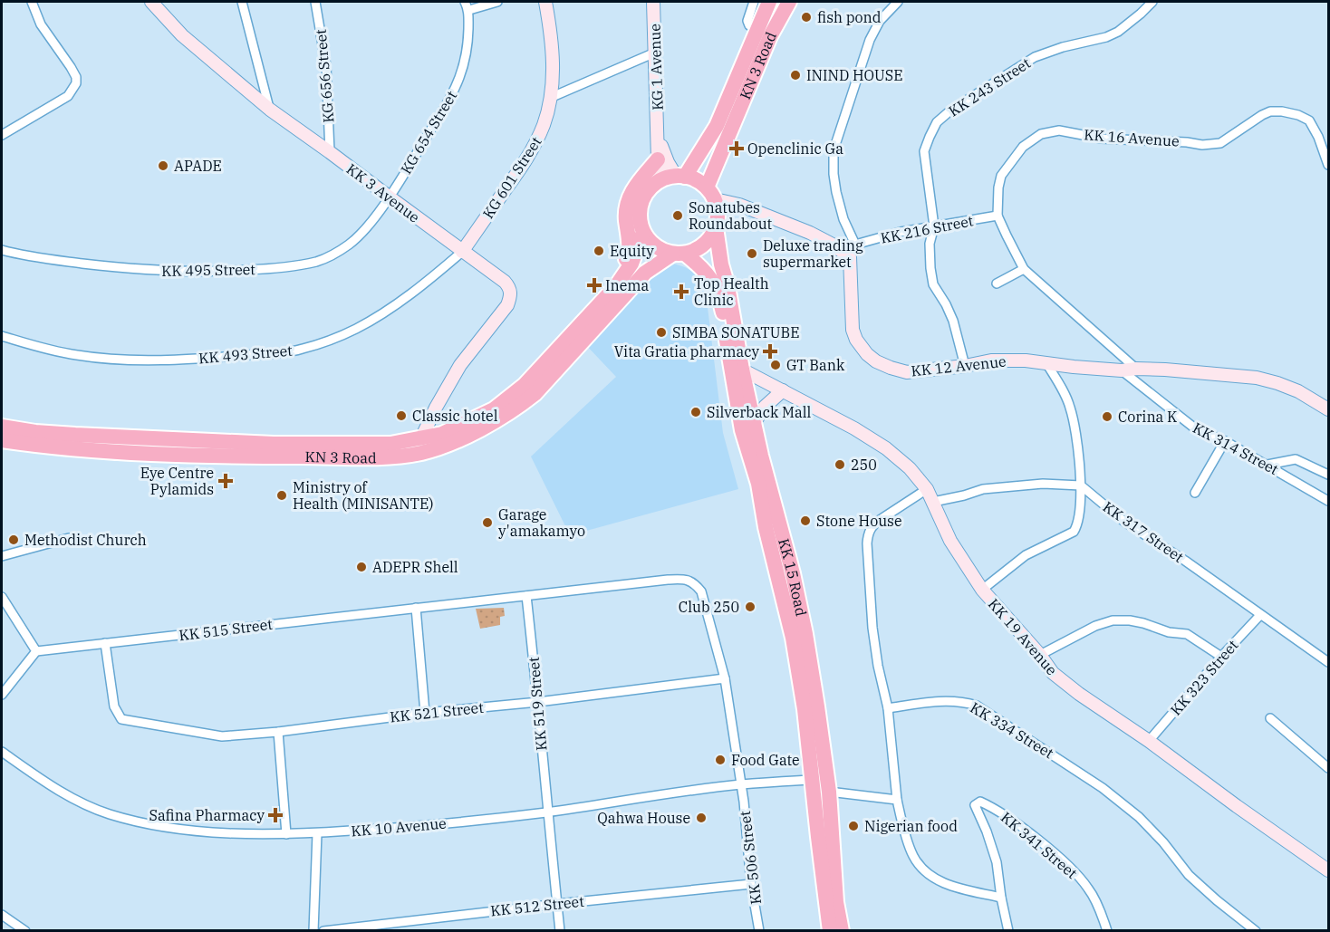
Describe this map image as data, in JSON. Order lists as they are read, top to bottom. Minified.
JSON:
{"streets":{"highway":["KN 3 Road","KK 15 Road"],"street":["KG 1 Avenue","KG 656 Street","KK 243 Street","KG 654 Street","KK 16 Avenue","KG 601 Street","KK 3 Avenue","KK 216 Street","KK 495 Street","KK 493 Street","KK 12 Avenue","KK 314 Street","KK 317 Street","KK 515 Street","KK 19 Avenue","KK 323 Street","KK 519 Street","KK 521 Street","KK 334 Street","KK 10 Avenue","KK 341 Street","KK 506 Street","KK 512 Street"]},"crossings":[["KN 3 Road","KK 3 Avenue"],["KG 1 Avenue","KK 15 Road"],["KG 656 Street","KK 3 Avenue"],["KK 243 Street","KK 216 Street"],["KK 243 Street","KK 12 Avenue"],["KG 654 Street","KK 3 Avenue"],["KG 654 Street","KK 495 Street"],["KK 16 Avenue","KK 216 Street"],["KK 16 Avenue","KK 12 Avenue"],["KG 601 Street","KK 3 Avenue"],["KG 601 Street","KK 493 Street"],["KK 3 Avenue","KK 495 Street"],["KK 3 Avenue","KK 493 Street"],["KK 12 Avenue","KK 314 Street"],["KK 317 Street","KK 323 Street"],["KK 15 Road","KK 19 Avenue"],["KK 15 Road","KK 10 Avenue"],["KK 515 Street","KK 519 Street"],["KK 515 Street","KK 521 Street"],["KK 19 Avenue","KK 323 Street"],["KK 519 Street","KK 521 Street"],["KK 519 Street","KK 10 Avenue"],["KK 519 Street","KK 512 Street"],["KK 10 Avenue","KK 506 Street"],["KK 506 Street","KK 512 Street"]],"places":{"other":["fish pond","ININD HOUSE","APADE","Sonatubes Roundabout","Equity","Deluxe trading supermarket","SIMBA SONATUBE","GT Bank","Silverback Mall","Classic hotel","Corina K","250","Ministry of Health (MINISANTE)","Stone House","Garage y'amakamyo","Methodist Church","ADEPR Shell","Club 250","Food Gate","Qahwa House","Nigerian food"],"health":["Openclinic Ga","Inema","Top Health Clinic","Vita Gratia pharmacy","Eye Centre Pylamids","Safina Pharmacy"]}}
